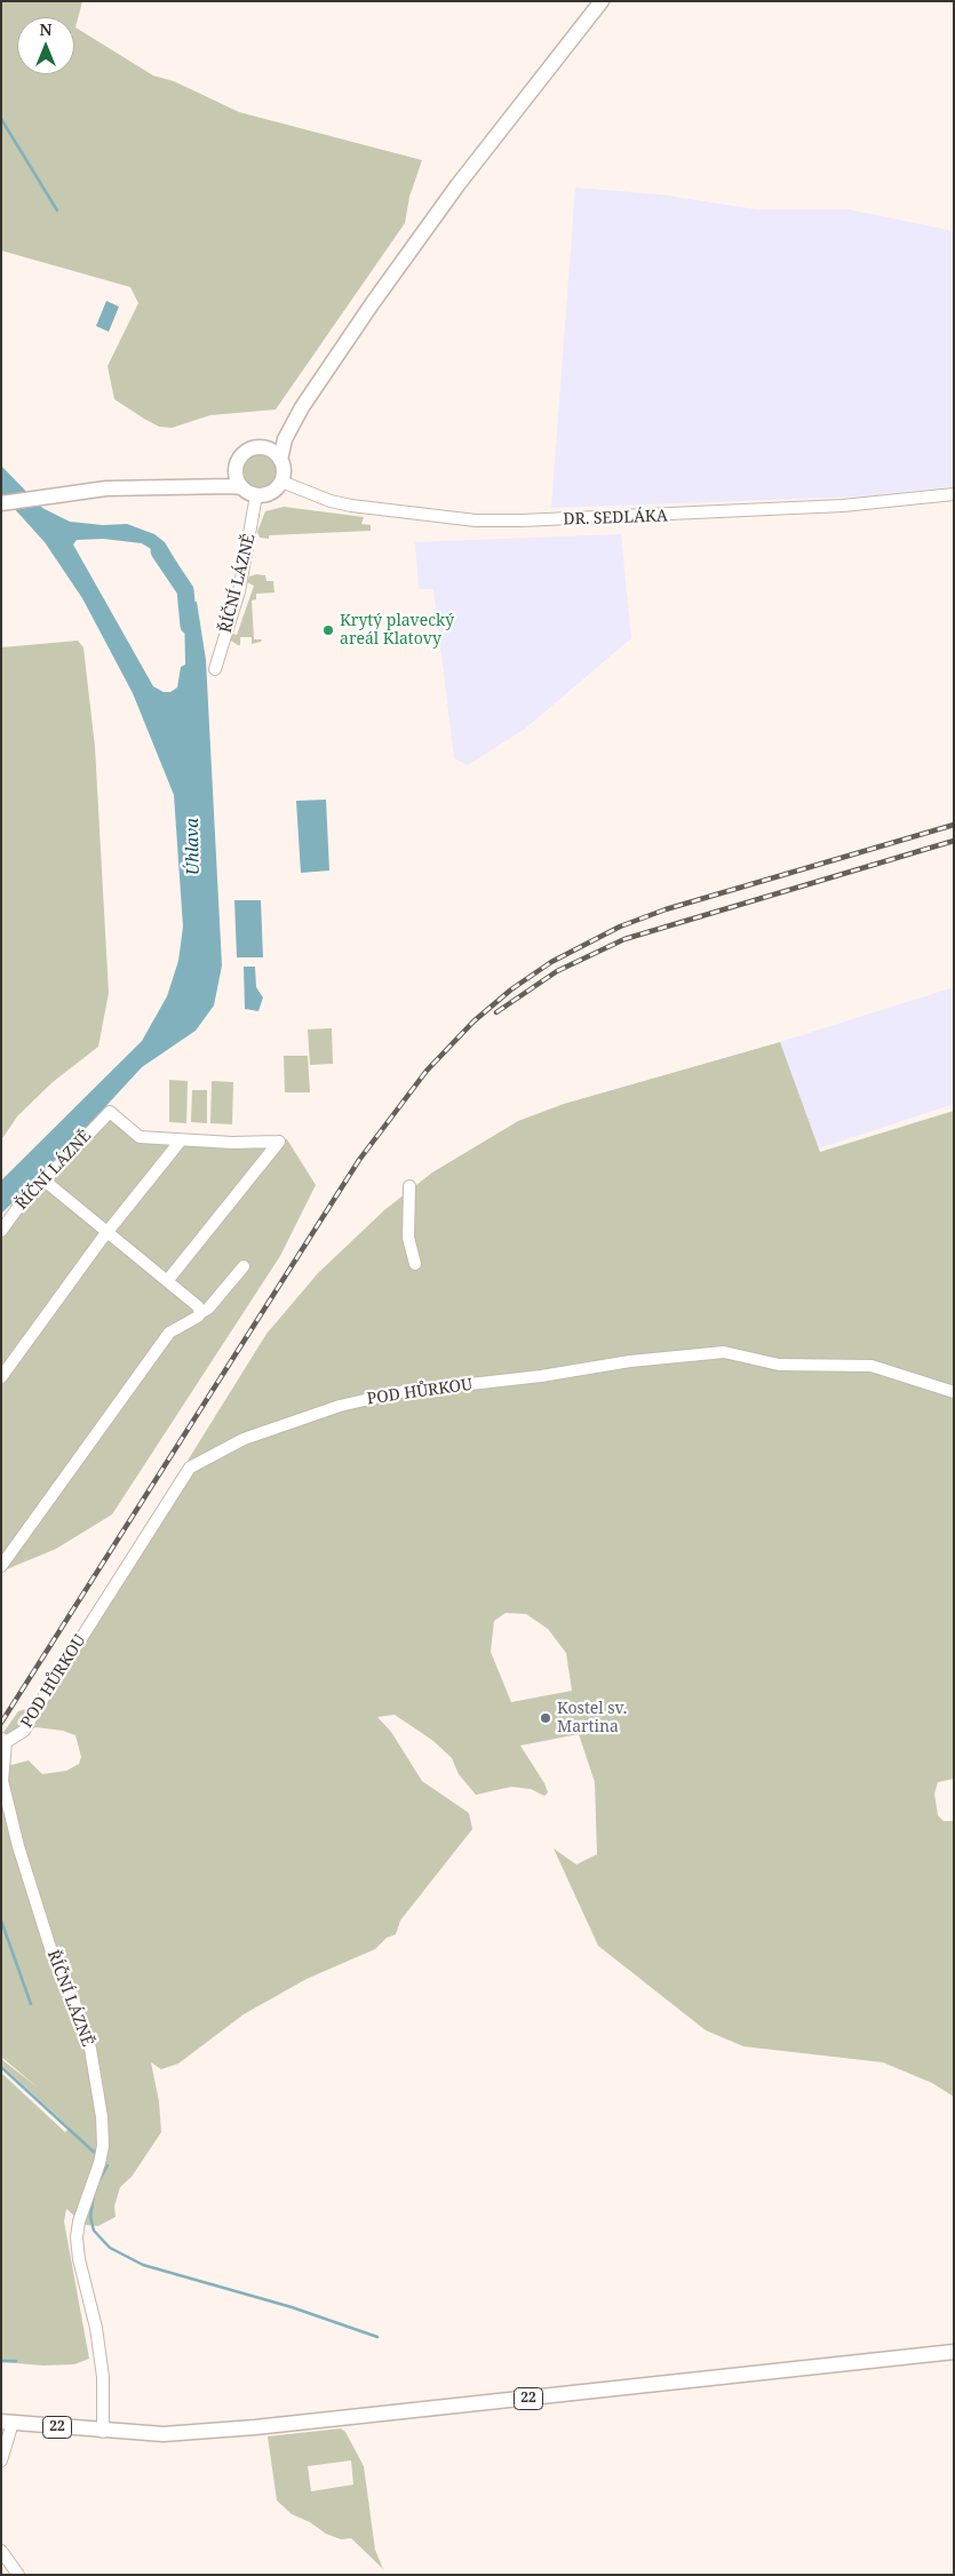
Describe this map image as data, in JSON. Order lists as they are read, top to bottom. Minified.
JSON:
{"streets":{"main road":["22"],"street":["DR. SEDLÁKA","ŘÍČNÍ LÁZNĚ","POD HŮRKOU"]},"crossings":[["DR. SEDLÁKA","ŘÍČNÍ LÁZNĚ"],["ŘÍČNÍ LÁZNĚ","POD HŮRKOU"],["ŘÍČNÍ LÁZNĚ","22"]],"water":["Úhlava"],"places":["Krytý plavecký areál Klatovy","Kostel sv. Martina"],"north":"top"}
